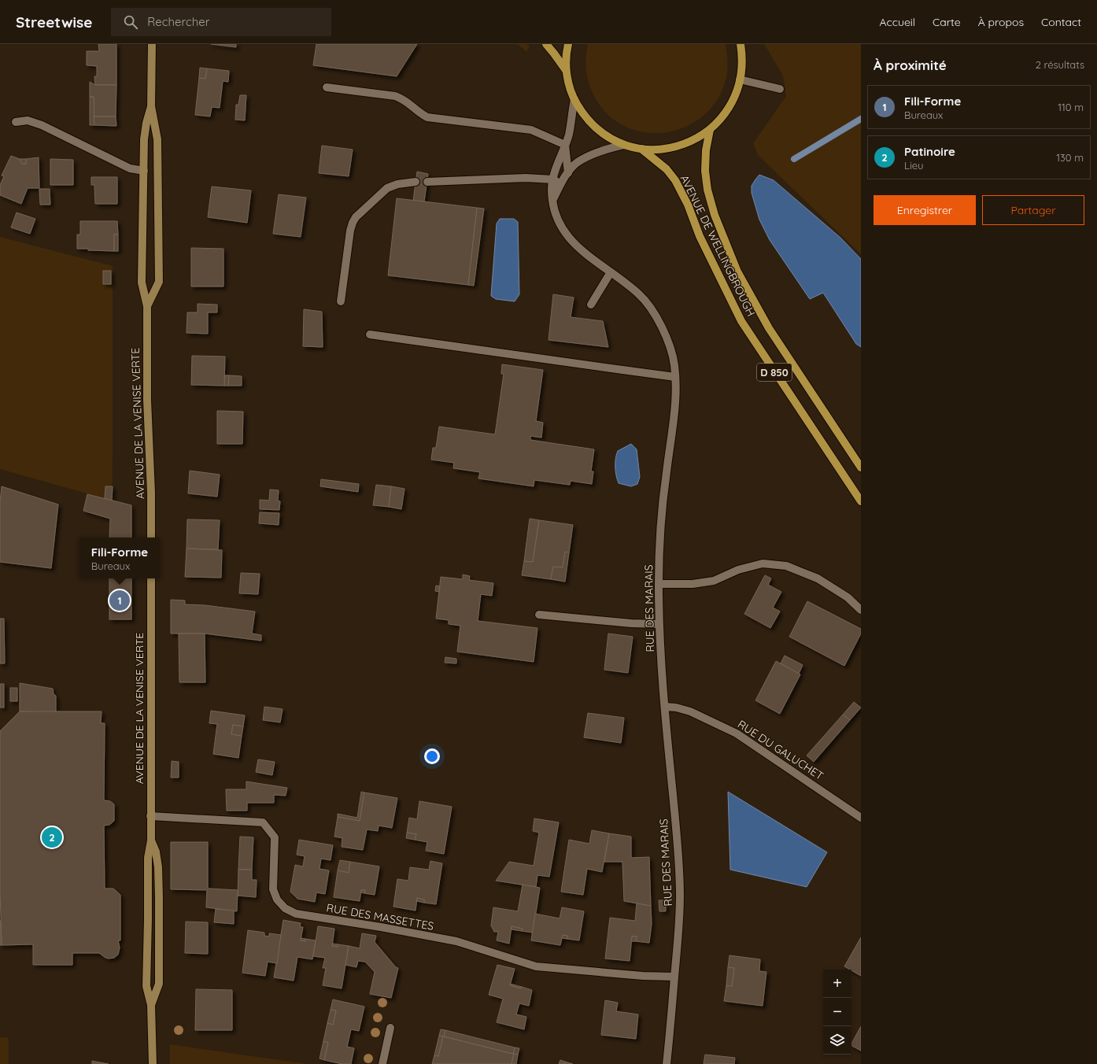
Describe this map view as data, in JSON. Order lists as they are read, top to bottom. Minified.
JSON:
{"streets":{"main road":["AVENUE DE WELLINGBROUGH","D 850","AVENUE DE LA VENISE VERTE"],"street":["RUE DES MARAIS","RUE DU GALUCHET","RUE DES MASSETTES"]},"crossings":[["AVENUE DE LA VENISE VERTE","RUE DES MASSETTES"],["RUE DES MARAIS","RUE DU GALUCHET"],["RUE DES MARAIS","RUE DES MASSETTES"]],"page":{"header":"Streetwise","search":"Rechercher","nav":["Accueil","Carte","À propos","Contact"],"heading":["À proximité","2 résultats"],"list":[{"mark":"1","name":"Fili-Forme","note":"Bureaux","value":"110 m"},{"mark":"2","name":"Patinoire","note":"Lieu","value":"130 m"}],"buttons":["Enregistrer","Partager"],"popup":["Fili-Forme","Bureaux"],"pins":["1","2"],"map_buttons":["+","−"]}}
